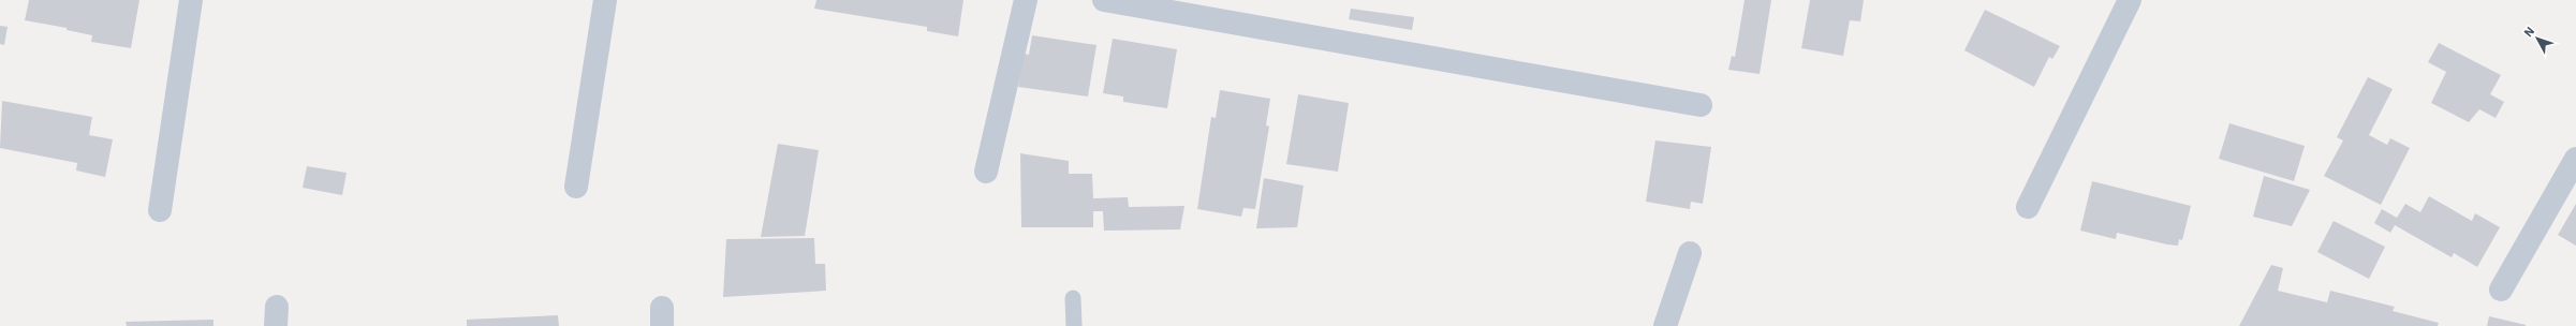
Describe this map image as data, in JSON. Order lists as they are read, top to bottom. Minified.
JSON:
{"north":"top left"}
